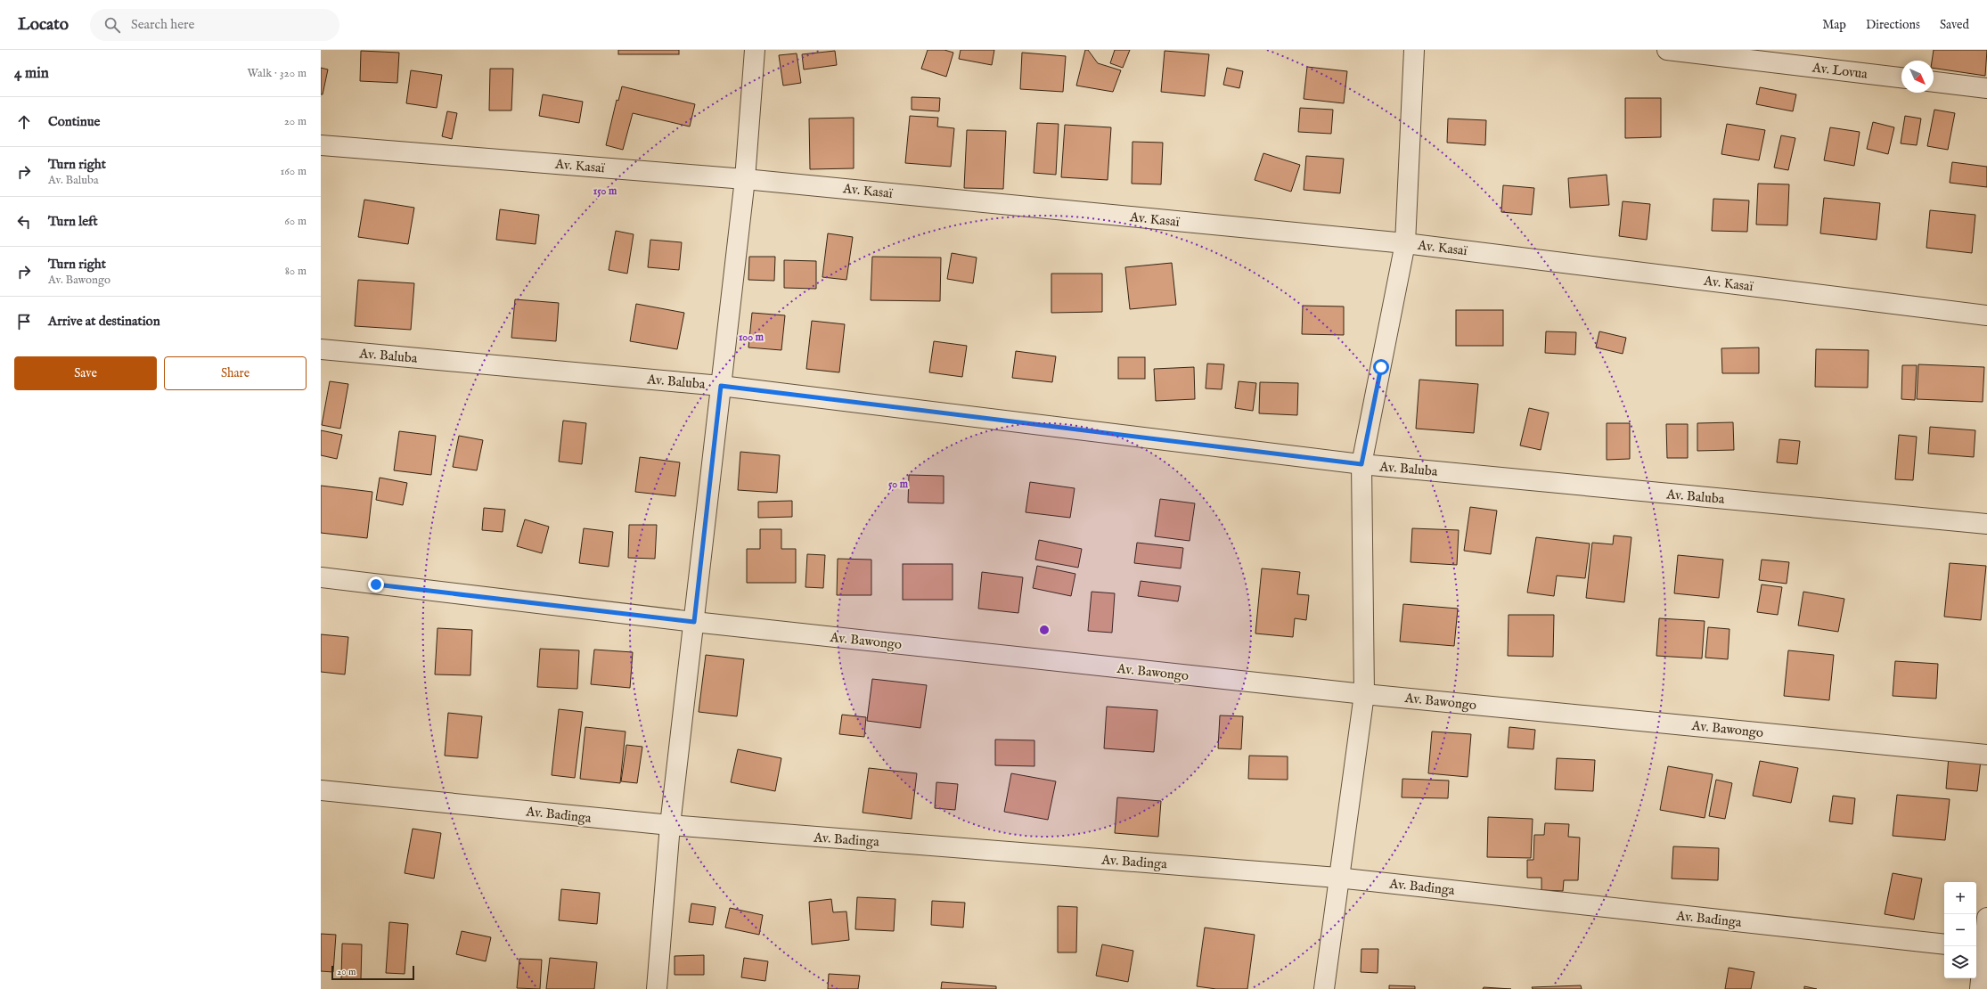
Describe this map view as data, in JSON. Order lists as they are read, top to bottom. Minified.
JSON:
{"streets":{"street":["Av. Lovua","Av. Kasaï","Av. Baluba","Av. Bawongo","Av. Badinga"]},"scale_bar":"20 m","north":"bottom right","page":{"header":"Locato","search":"Search here","nav":["Map","Directions","Saved"],"heading":["4 min","Walk · 320 m"],"list":[["Continue","20 m"],["Turn right","Av. Baluba","160 m"],["Turn left","60 m"],["Turn right","Av. Bawongo","80 m"],"Arrive at destination"],"buttons":["Save","Share"],"map_buttons":["+","−"],"scale":"20 m"},"rings":["150 m","100 m","50 m"]}
